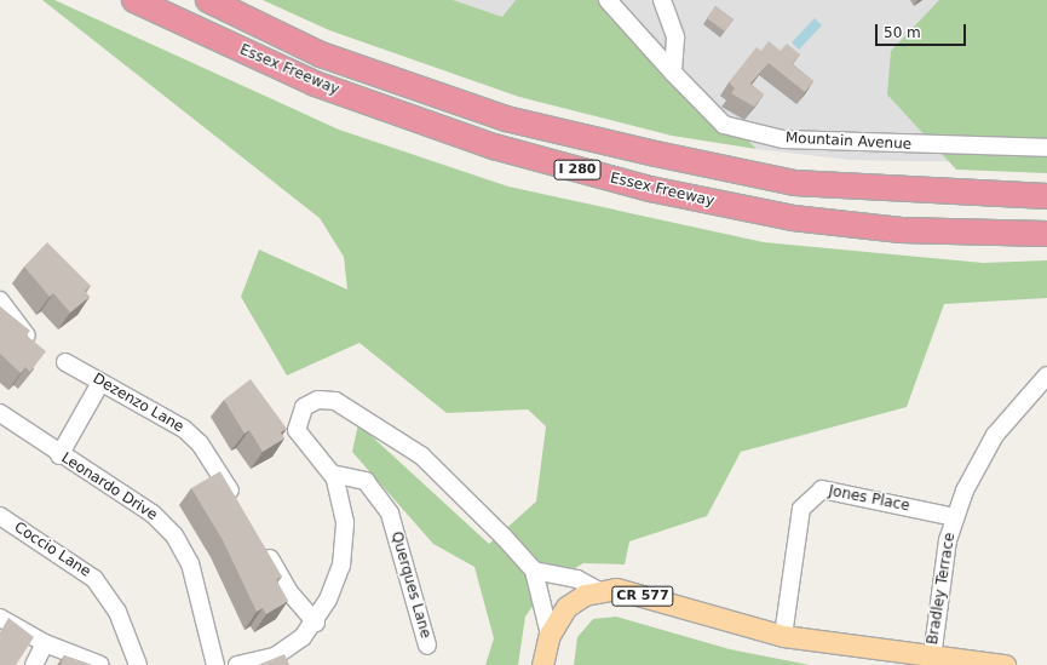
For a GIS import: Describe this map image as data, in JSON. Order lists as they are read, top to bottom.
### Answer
{
  "streets": {
    "highway": ["Essex Freeway", "I 280"],
    "main road": ["CR 577"],
    "street": [
      "Mountain Avenue",
      "Dezenzo Lane",
      "Leonardo Drive",
      "Jones Place",
      "Coccio Lane",
      "Querques Lane",
      "Bradley Terrace"
    ]
  },
  "crossings": [
    ["Jones Place", "Bradley Terrace"],
    ["Jones Place", "CR 577"],
    ["Bradley Terrace", "CR 577"]
  ],
  "scale_bar": "50 m"
}
